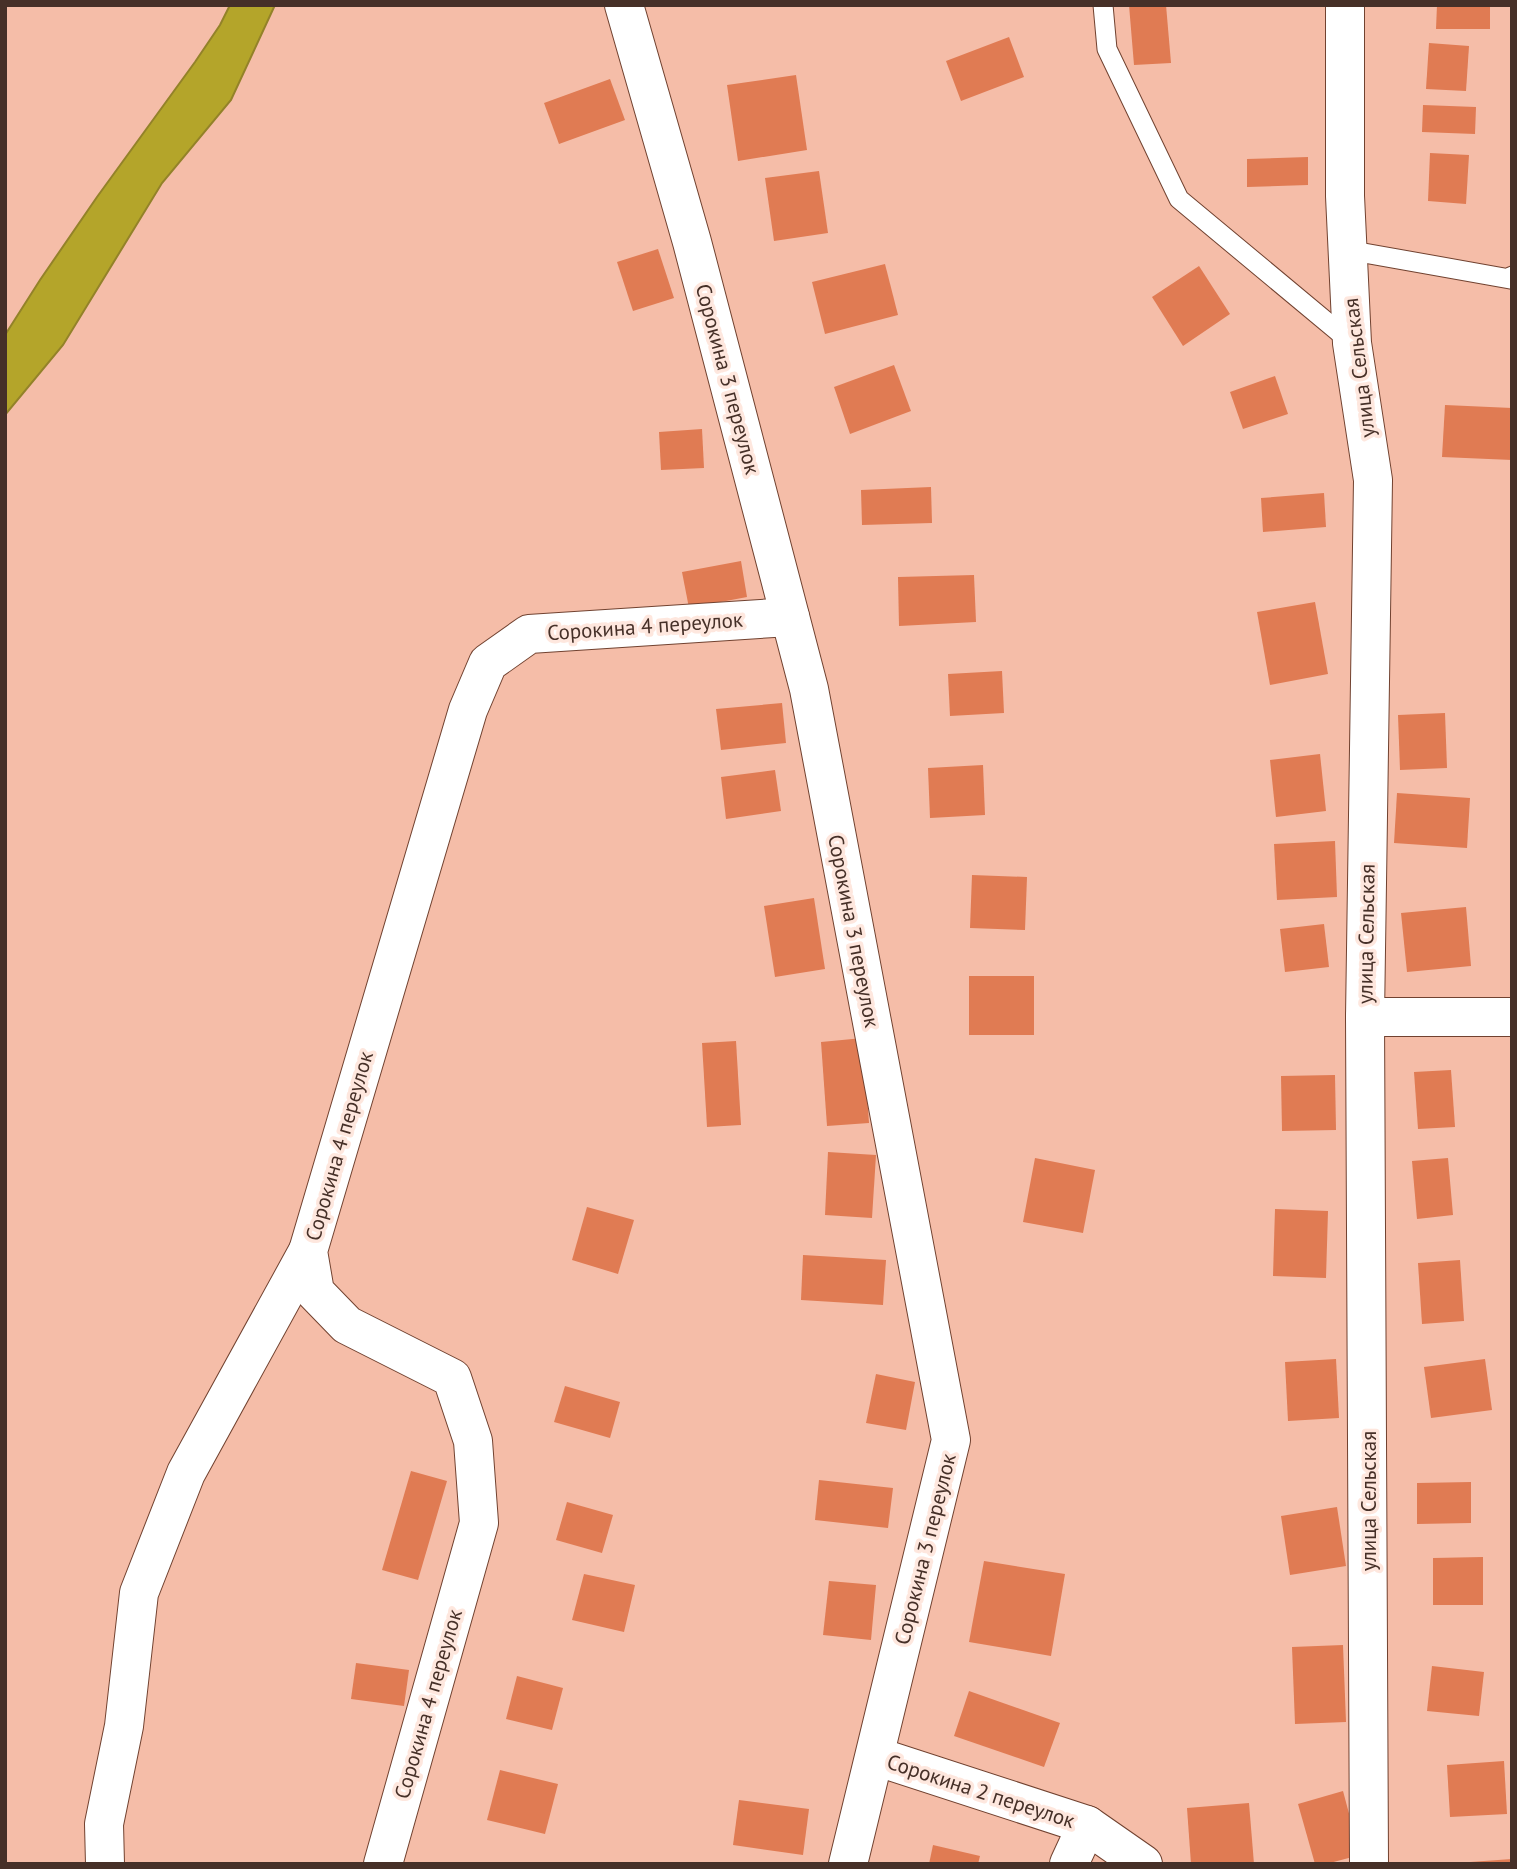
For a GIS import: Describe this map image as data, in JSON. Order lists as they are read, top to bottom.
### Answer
{
  "streets": {
    "street": [
      "улица Сельская",
      "Сорокина 3 переулок",
      "Сорокина 4 переулок",
      "Сорокина 2 переулок"
    ]
  },
  "crossings": [
    ["Сорокина 3 переулок", "Сорокина 4 переулок"],
    ["Сорокина 3 переулок", "Сорокина 2 переулок"]
  ]
}
